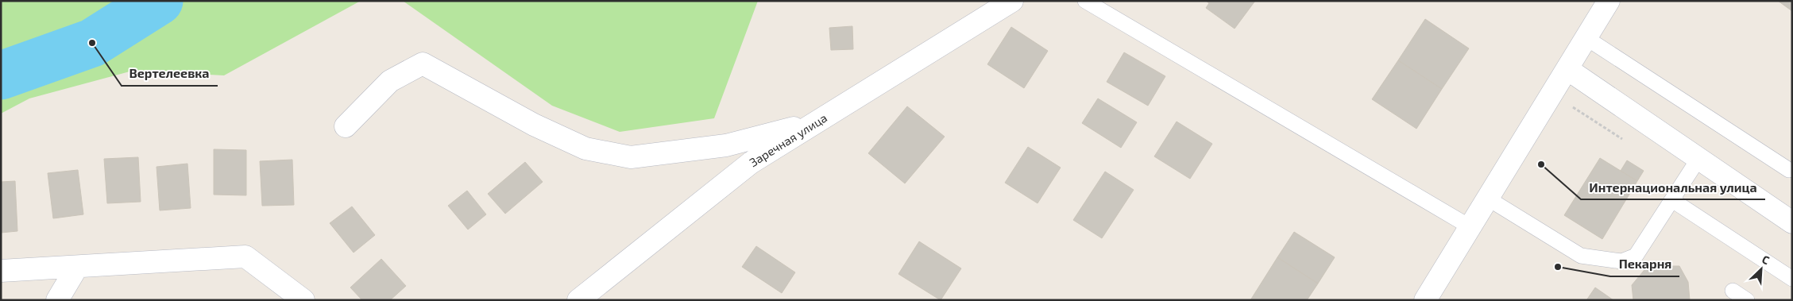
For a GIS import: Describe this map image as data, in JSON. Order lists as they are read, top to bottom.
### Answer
{
  "streets": {
    "street": ["Заречная улица"]
  },
  "places": ["Вертелеевка", "Интернациональная улица", "Пекарня"],
  "north": "top right"
}
